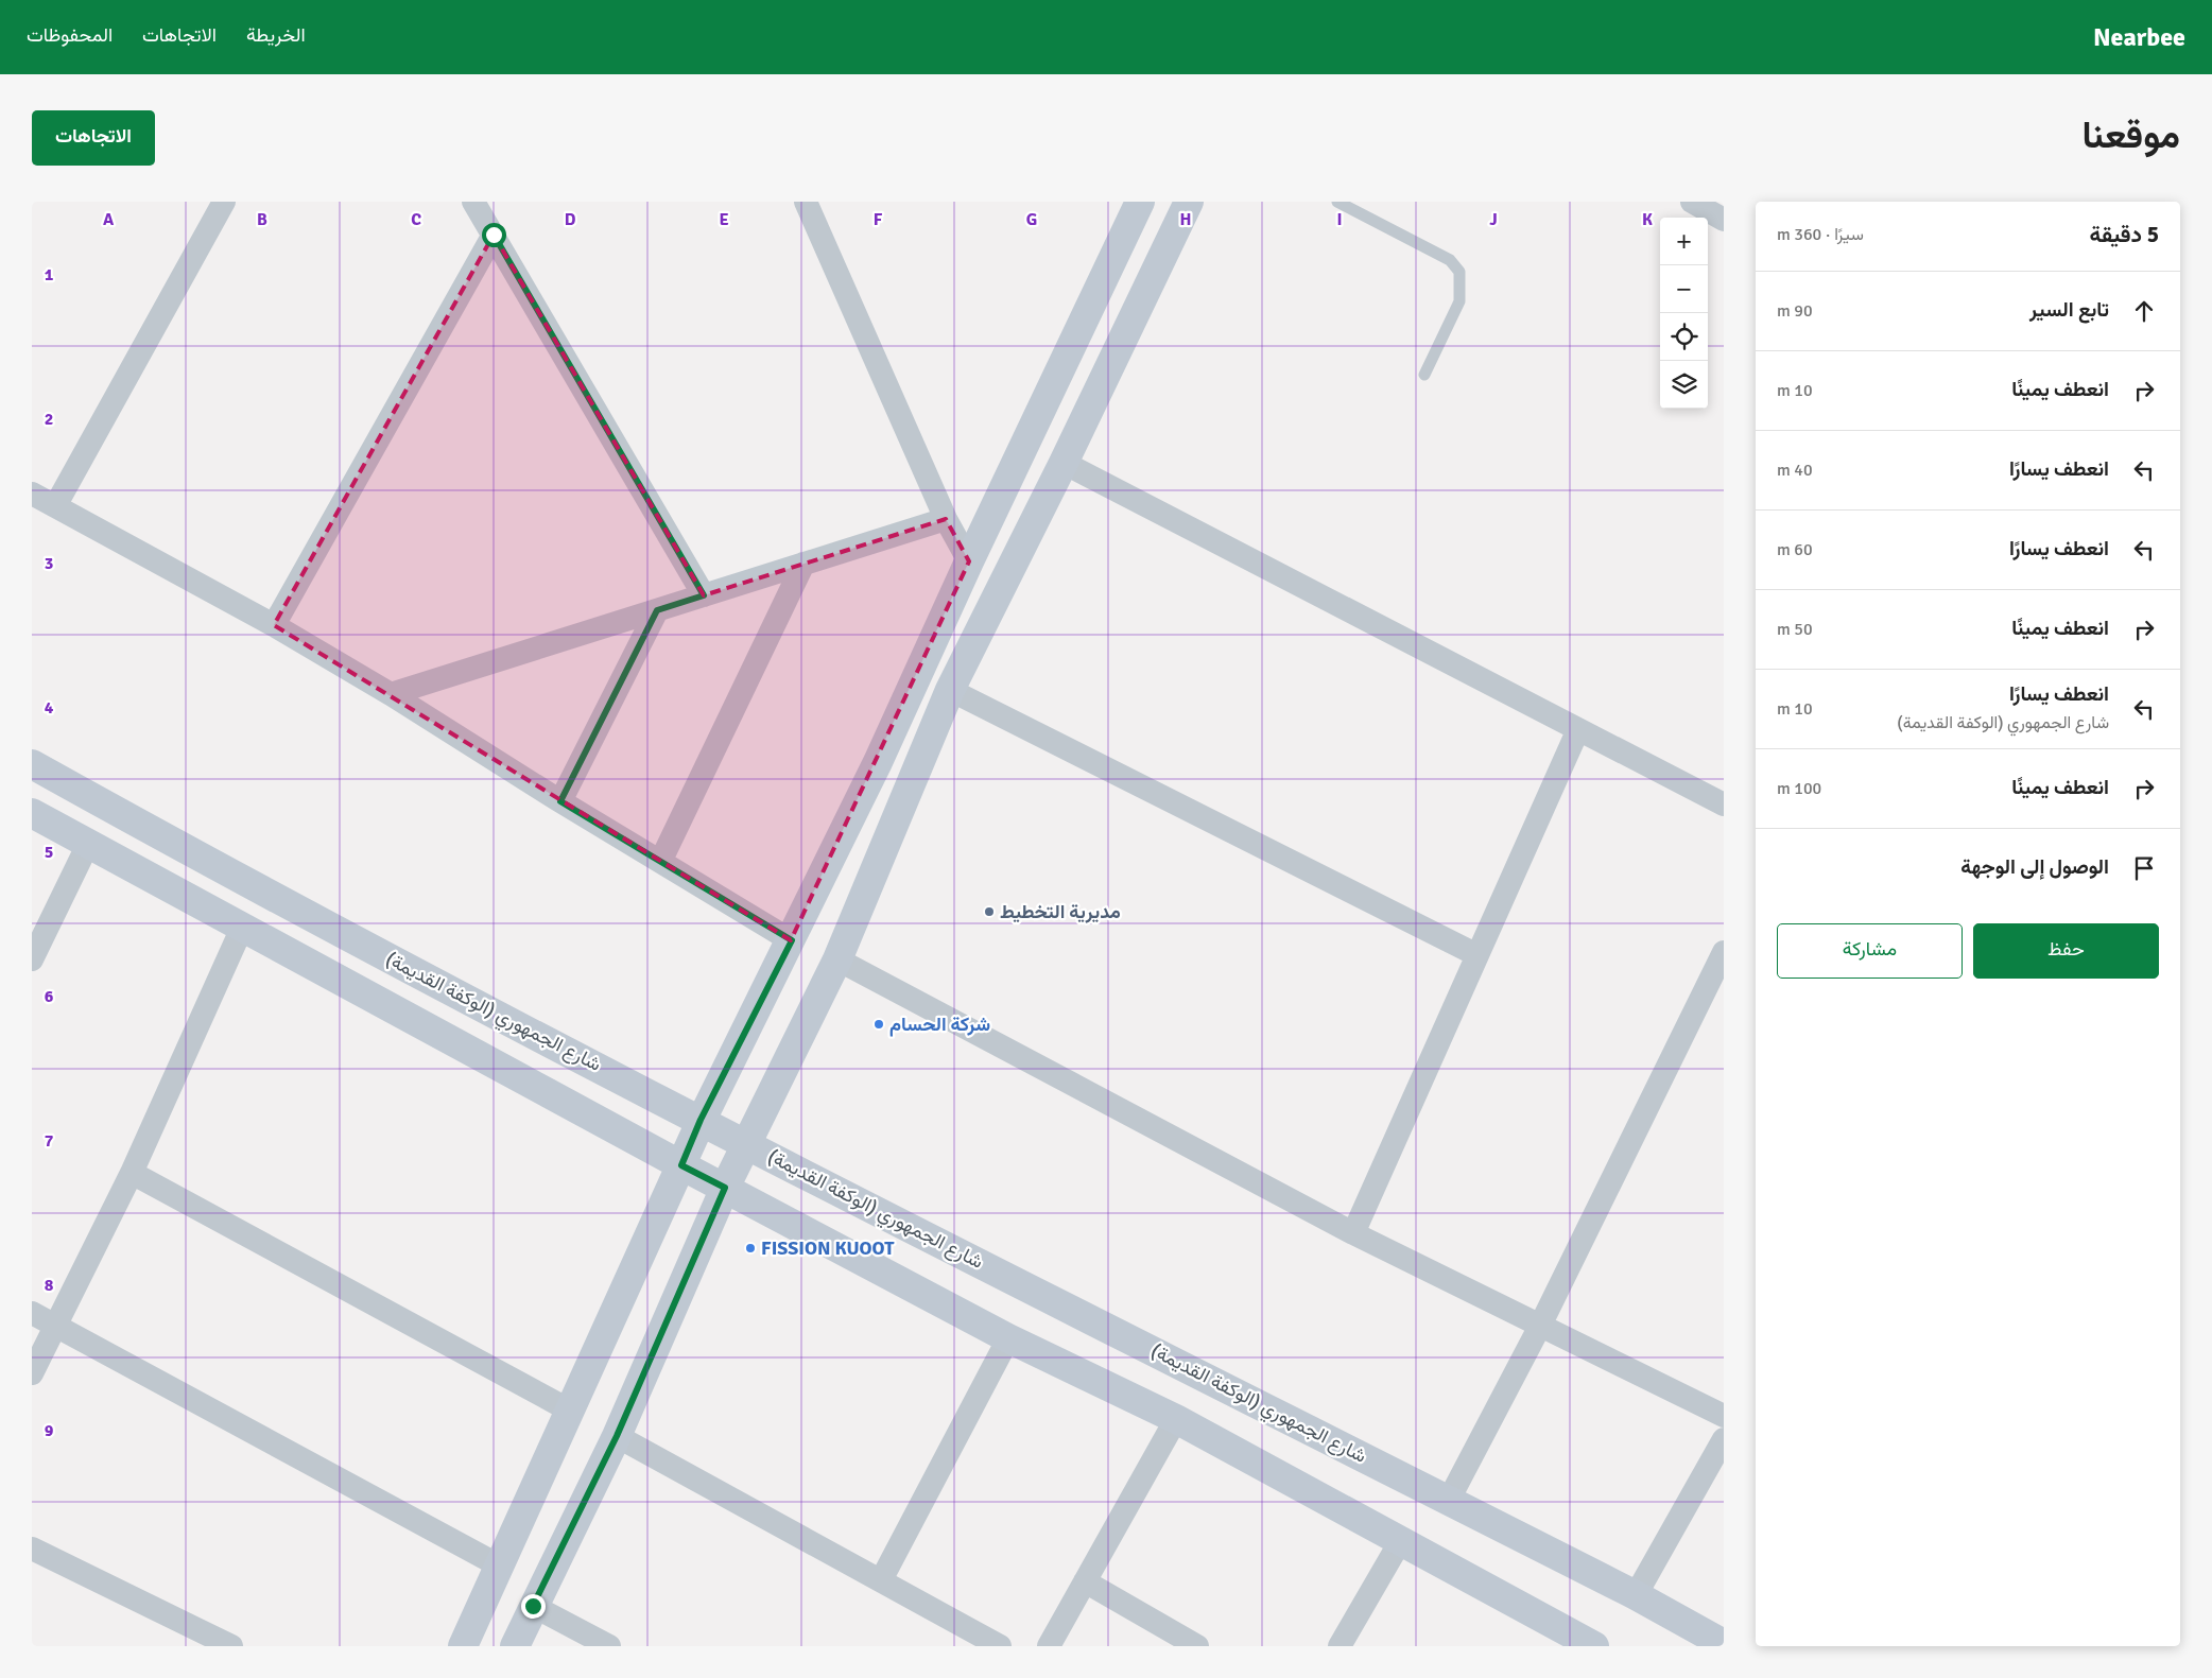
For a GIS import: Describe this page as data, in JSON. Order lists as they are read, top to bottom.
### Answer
{
  "streets": {
    "main road": ["شارع الجمهوري (الوكفة القديمة)"]
  },
  "places": ["مديرية التخطيط", "شركة الحسام", "FISSION KUOOT"],
  "page": {
    "header": "Nearbee",
    "nav": ["الخريطة", "الاتجاهات", "المحفوظات"],
    "title": "موقعنا",
    "buttons": [
      "الاتجاهات",
      ["حفظ", "مشاركة"]
    ],
    "heading": ["5 دقيقة", "سيرًا · 360 m"],
    "map_buttons": ["+", "−"],
    "list": [
      ["تابع السير", "90 m"],
      ["انعطف يمينًا", "10 m"],
      ["انعطف يسارًا", "40 m"],
      ["انعطف يسارًا", "60 m"],
      ["انعطف يمينًا", "50 m"],
      ["انعطف يسارًا", "شارع الجمهوري (الوكفة القديمة)", "10 m"],
      ["انعطف يمينًا", "100 m"],
      "الوصول إلى الوجهة"
    ]
  },
  "grid": {
    "columns": [
      "A",
      "B",
      "C",
      "D",
      "E",
      "F",
      "G",
      "H",
      "I",
      "J",
      "K"
    ],
    "rows": [
      "1",
      "2",
      "3",
      "4",
      "5",
      "6",
      "7",
      "8",
      "9"
    ]
  }
}
